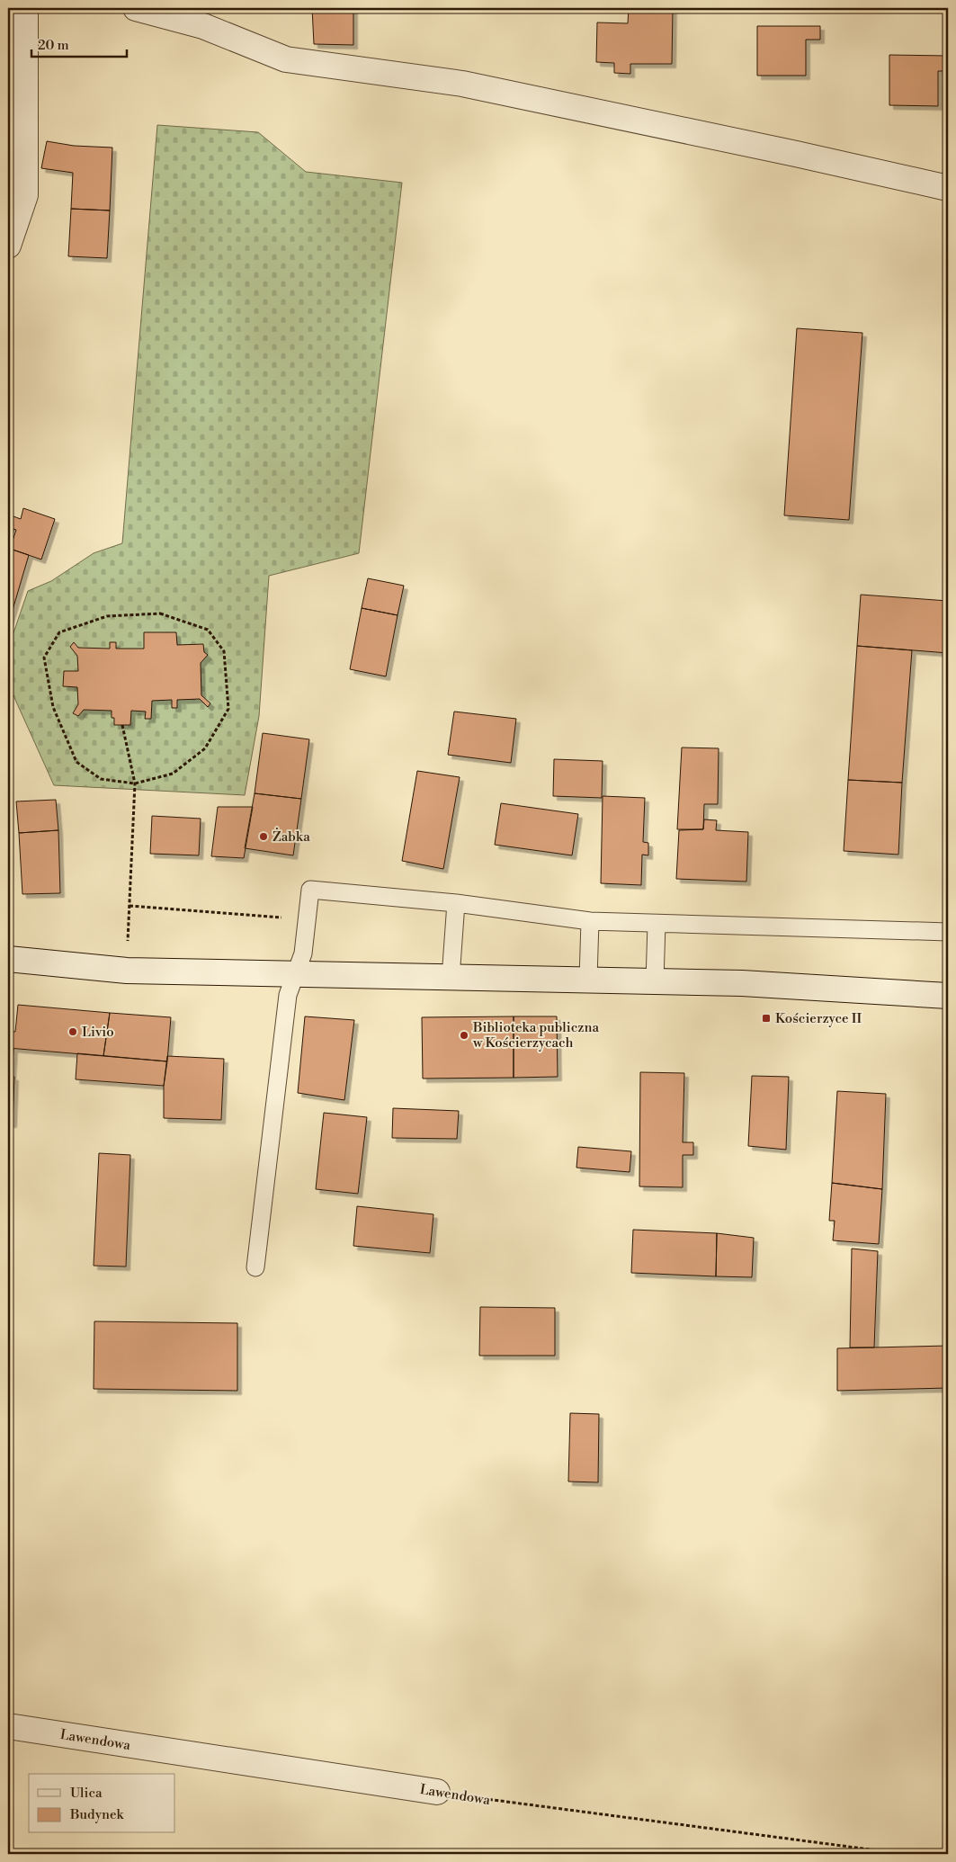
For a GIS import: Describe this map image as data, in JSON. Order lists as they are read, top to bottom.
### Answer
{
  "streets": {
    "street": ["Lawendowa"]
  },
  "places": {
    "other": ["Żabka", "Livio", "Biblioteka publiczna w Kościerzycach"],
    "transit": ["Kościerzyce II"]
  },
  "legend": ["Ulica", "Budynek"],
  "scale_bar": "20 m"
}
